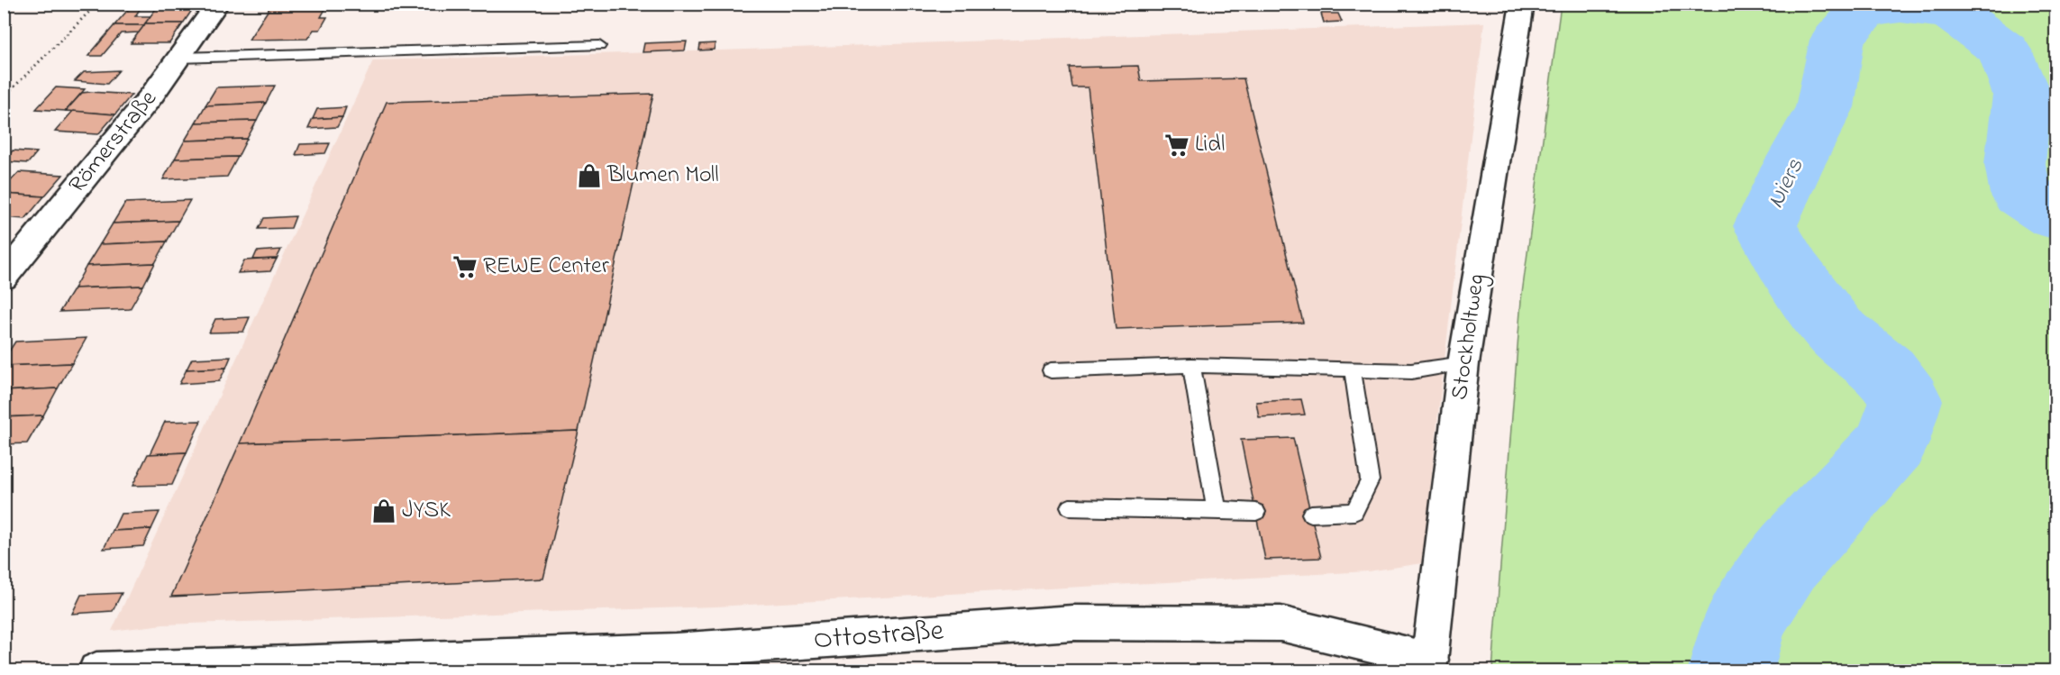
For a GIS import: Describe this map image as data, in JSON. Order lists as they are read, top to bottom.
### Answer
{
  "streets": {
    "street": ["Römerstraße", "Stockholtweg", "Ottostraße"]
  },
  "crossings": [
    ["Stockholtweg", "Ottostraße"]
  ],
  "water": ["Niers"],
  "places": {
    "supermarket": ["Lidl", "REWE Center"],
    "shop": ["Blumen Moll", "JYSK"]
  }
}
